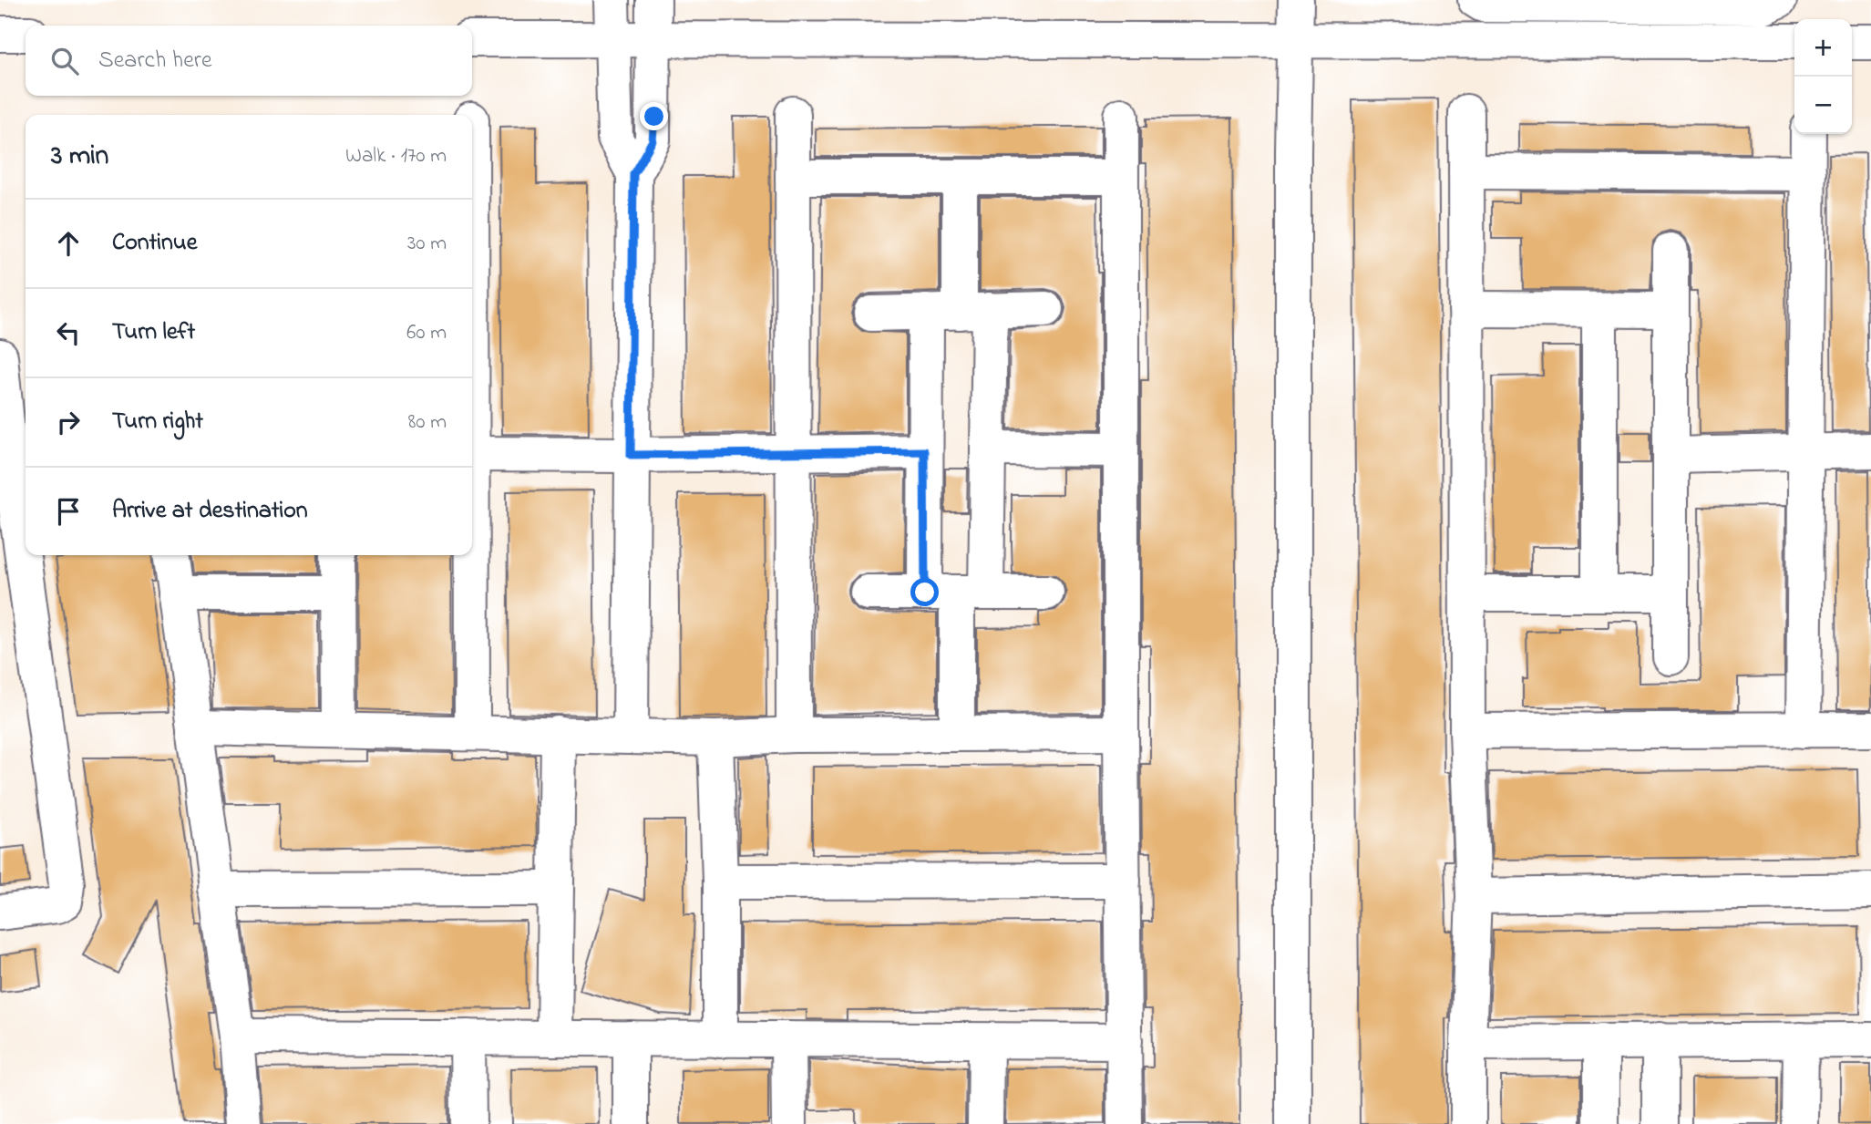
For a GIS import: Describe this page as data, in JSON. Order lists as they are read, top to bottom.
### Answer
{
  "page": {
    "map_buttons": ["+", "−"],
    "search": "Search here",
    "heading": ["3 min", "Walk · 170 m"],
    "list": [
      ["Continue", "30 m"],
      ["Turn left", "60 m"],
      ["Turn right", "80 m"],
      "Arrive at destination"
    ]
  }
}
